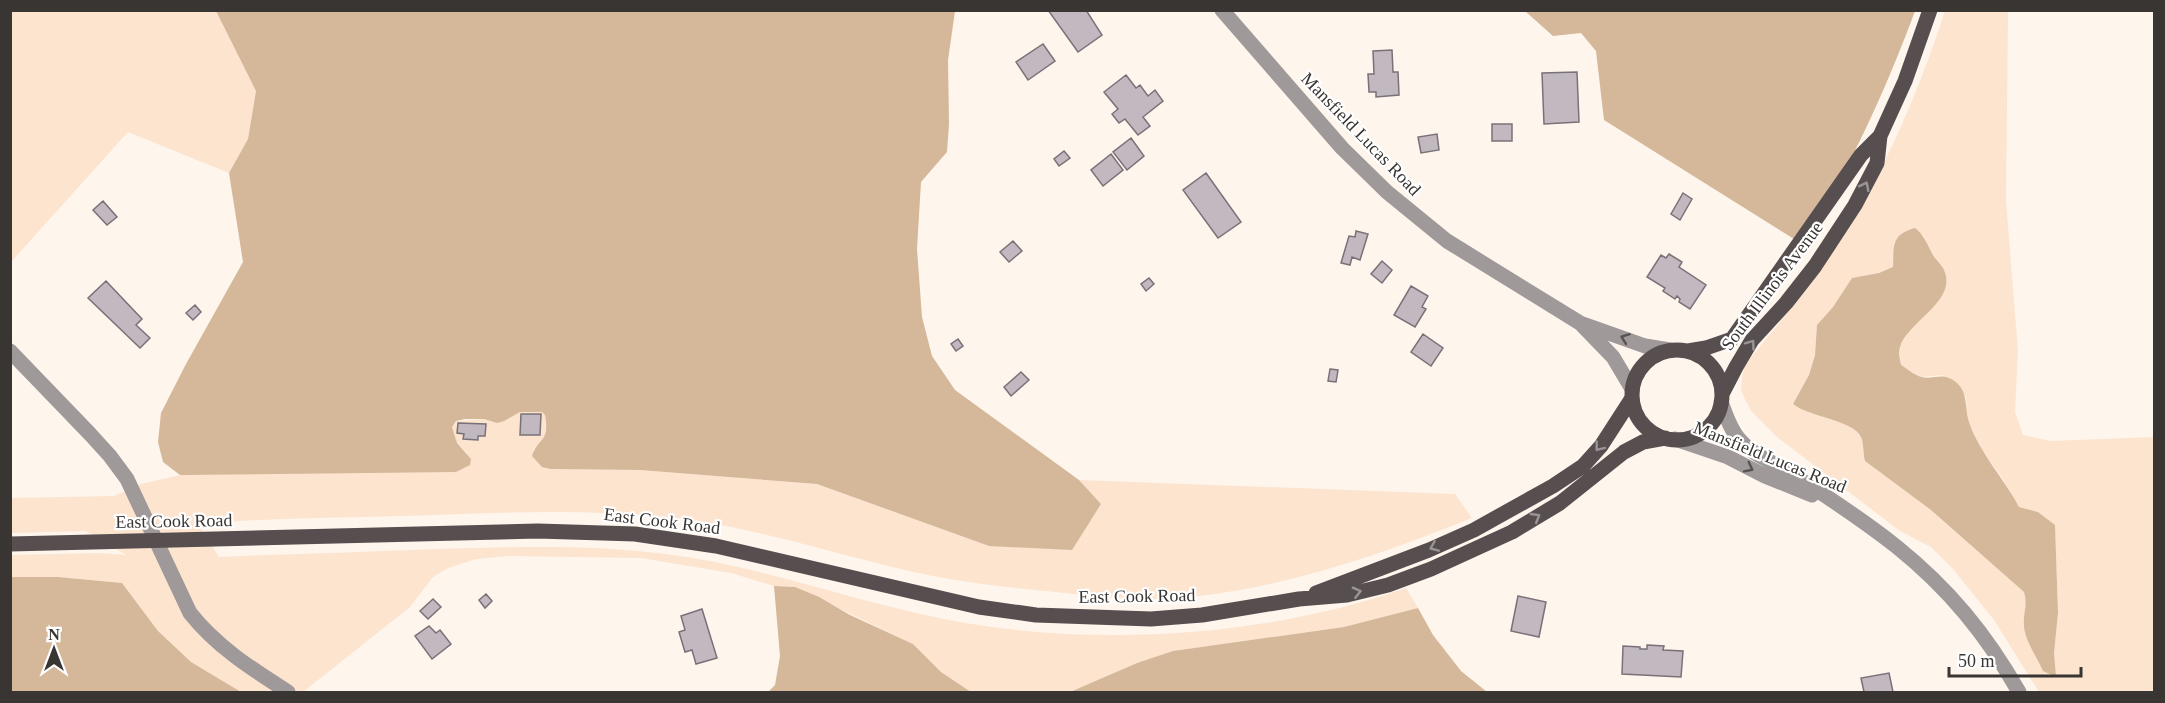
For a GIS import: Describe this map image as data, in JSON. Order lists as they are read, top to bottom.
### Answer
{
  "streets": {
    "main road": ["South Illinois Avenue", "East Cook Road"],
    "street": ["Mansfield Lucas Road"]
  },
  "crossings": [
    ["Mansfield Lucas Road", "South Illinois Avenue"],
    ["Mansfield Lucas Road", "East Cook Road"],
    ["South Illinois Avenue", "East Cook Road"]
  ],
  "scale_bar": "50 m",
  "north": "top"
}
